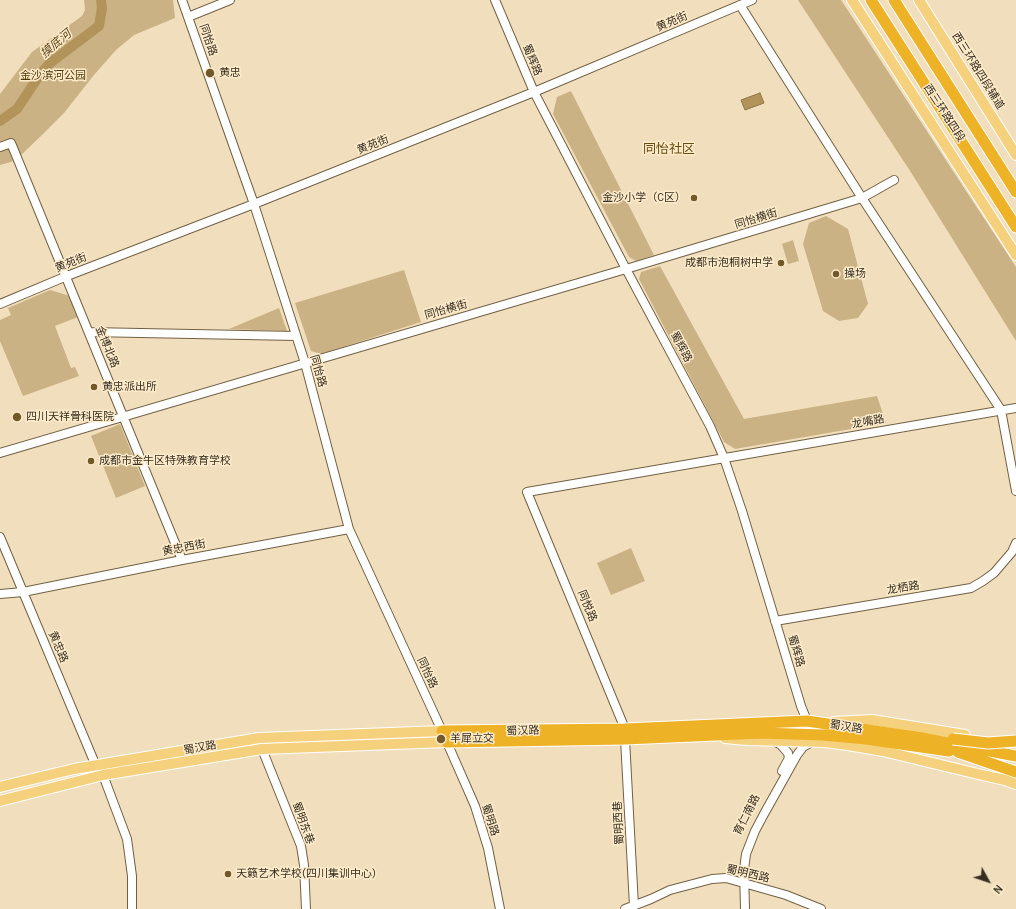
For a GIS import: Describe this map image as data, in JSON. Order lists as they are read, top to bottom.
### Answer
{
  "streets": {
    "highway": ["西三环路四段", "蜀汉路"],
    "main road": ["西三环路四段辅道"],
    "street": [
      "黄苑街",
      "同怡路",
      "蜀辉路",
      "同怡横街",
      "金博北路",
      "龙嘴路",
      "黄忠西街",
      "龙栖路",
      "同悦路",
      "黄忠路",
      "育仁南路",
      "蜀明路",
      "蜀明东巷",
      "蜀明西巷",
      "蜀明西路"
    ]
  },
  "crossings": [
    ["黄苑街", "同怡路"],
    ["黄苑街", "蜀辉路"],
    ["黄苑街", "金博北路"],
    ["同怡路", "同怡横街"],
    ["同怡路", "黄忠西街"],
    ["同怡路", "蜀汉路"],
    ["同怡路", "蜀明路"],
    ["蜀辉路", "同怡横街"],
    ["蜀辉路", "龙嘴路"],
    ["蜀辉路", "龙栖路"],
    ["蜀辉路", "蜀汉路"],
    ["同怡横街", "金博北路"],
    ["金博北路", "黄忠西街"],
    ["龙嘴路", "同悦路"],
    ["黄忠西街", "黄忠路"],
    ["同悦路", "蜀汉路"],
    ["同悦路", "蜀明西巷"],
    ["黄忠路", "蜀汉路"],
    ["蜀汉路", "蜀明路"],
    ["蜀汉路", "蜀明东巷"],
    ["蜀汉路", "蜀明西巷"],
    ["育仁南路", "蜀明西路"],
    ["蜀明西巷", "蜀明西路"]
  ],
  "districts": ["同怡社区"],
  "water": ["摸底河"],
  "parks": ["金沙滨河公园"],
  "places": [
    "黄忠",
    "金沙小学（C区）",
    "成都市泡桐树中学",
    "操场",
    "黄忠派出所",
    "四川天祥骨科医院",
    "成都市金牛区特殊教育学校",
    "羊犀立交",
    "天籁艺术学校(四川集训中心)"
  ],
  "north": "bottom right"
}
